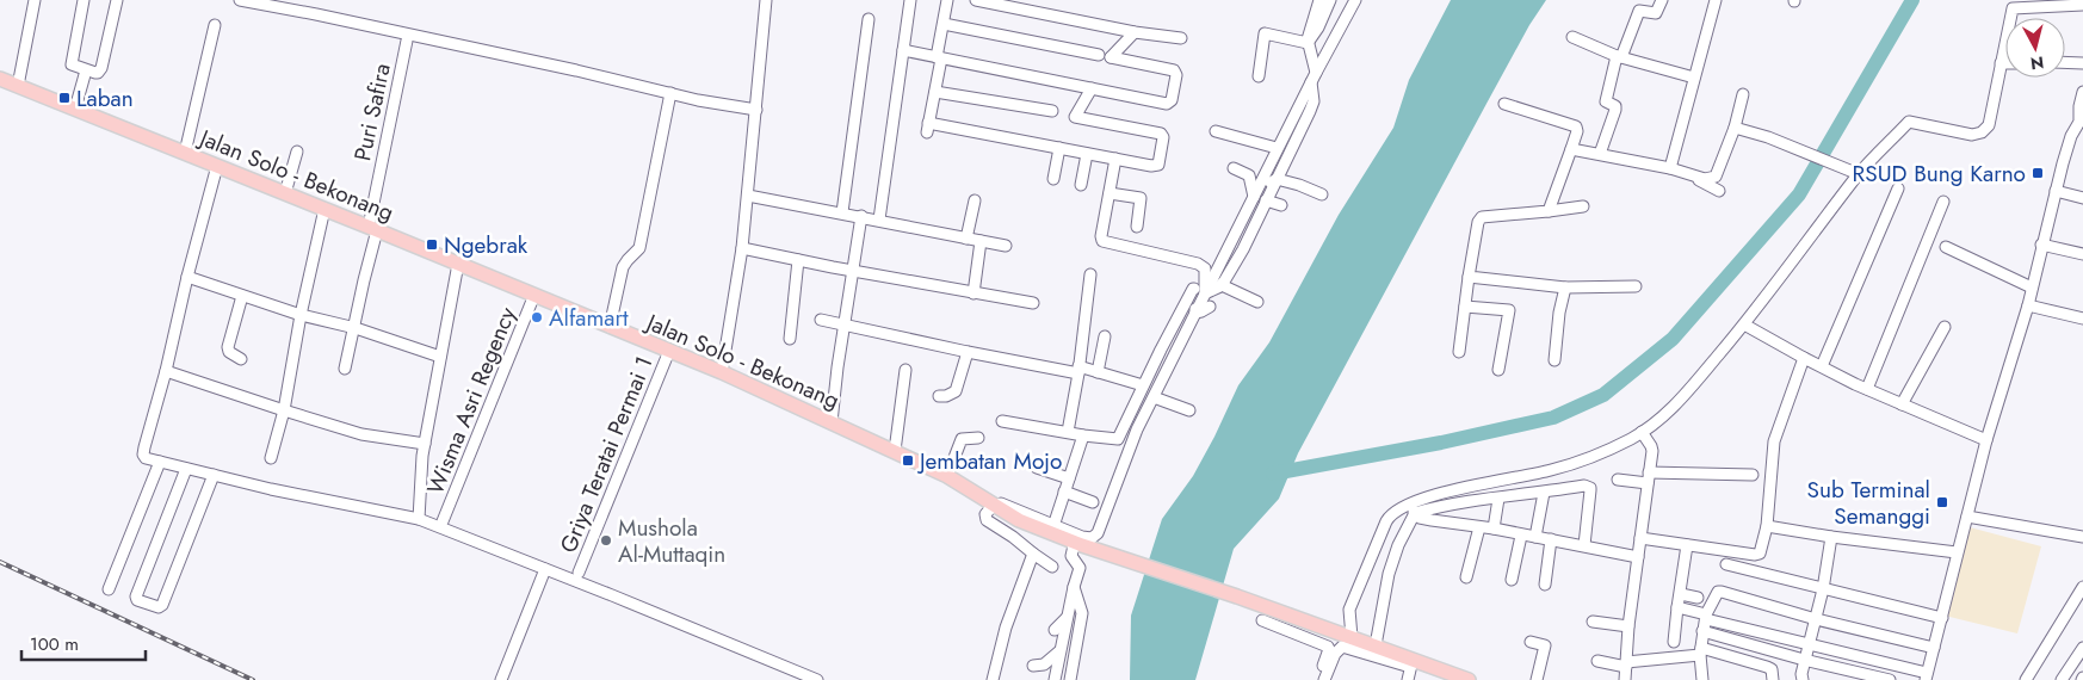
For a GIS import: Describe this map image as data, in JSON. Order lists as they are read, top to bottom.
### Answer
{
  "streets": {
    "main road": ["Jalan Solo - Bekonang"],
    "street": ["Puri Safira", "Wisma Asri Regency", "Griya Teratai Permai 1"]
  },
  "crossings": [
    ["Puri Safira", "Jalan Solo - Bekonang"],
    ["Jalan Solo - Bekonang", "Wisma Asri Regency"],
    ["Jalan Solo - Bekonang", "Griya Teratai Permai 1"]
  ],
  "places": {
    "transit": [
      "Laban",
      "RSUD Bung Karno",
      "Ngebrak",
      "Jembatan Mojo",
      "Sub Terminal Semanggi"
    ],
    "other": ["Alfamart", "Mushola Al-Muttaqin"]
  },
  "scale_bar": "100 m",
  "north": "bottom"
}
